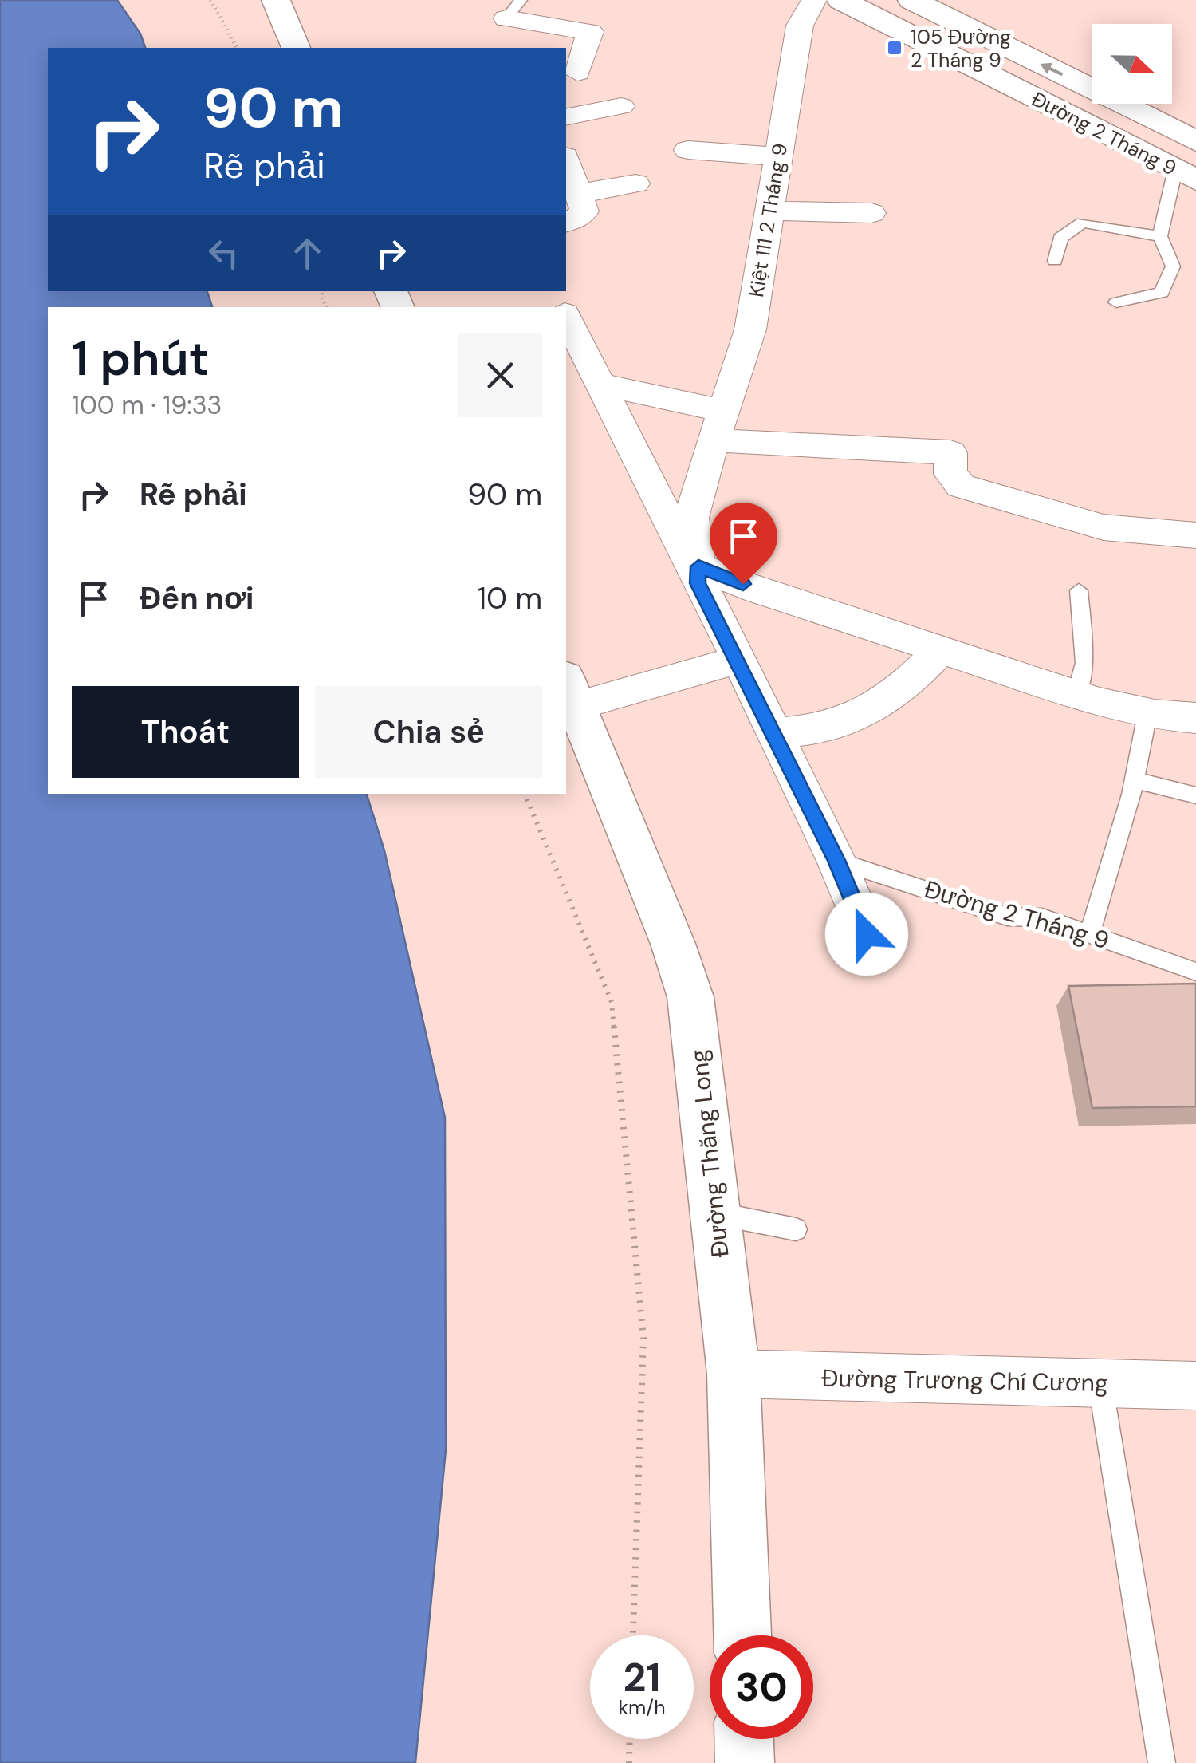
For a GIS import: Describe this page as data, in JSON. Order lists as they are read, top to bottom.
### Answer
{
  "streets": {
    "main road": ["Đường 2 Tháng 9", "Đường Thăng Long"],
    "street": ["Kiệt 111 2 Tháng 9", "Đường Trương Chí Cương"]
  },
  "crossings": [
    ["Đường Thăng Long", "Đường Trương Chí Cương"]
  ],
  "places": {
    "transit": ["105 Đường 2 Tháng 9"]
  },
  "north": "right",
  "page": {
    "turn": ["90 m", "Rẽ phải"],
    "heading": ["1 phút", "100 m · 19:33"],
    "list": [
      {
        "name": "Rẽ phải",
        "value": "90 m"
      },
      {
        "name": "Đến nơi",
        "value": "10 m"
      }
    ],
    "buttons": ["Thoát", "Chia sẻ"],
    "speed": "21 km/h",
    "limit": "30"
  }
}
